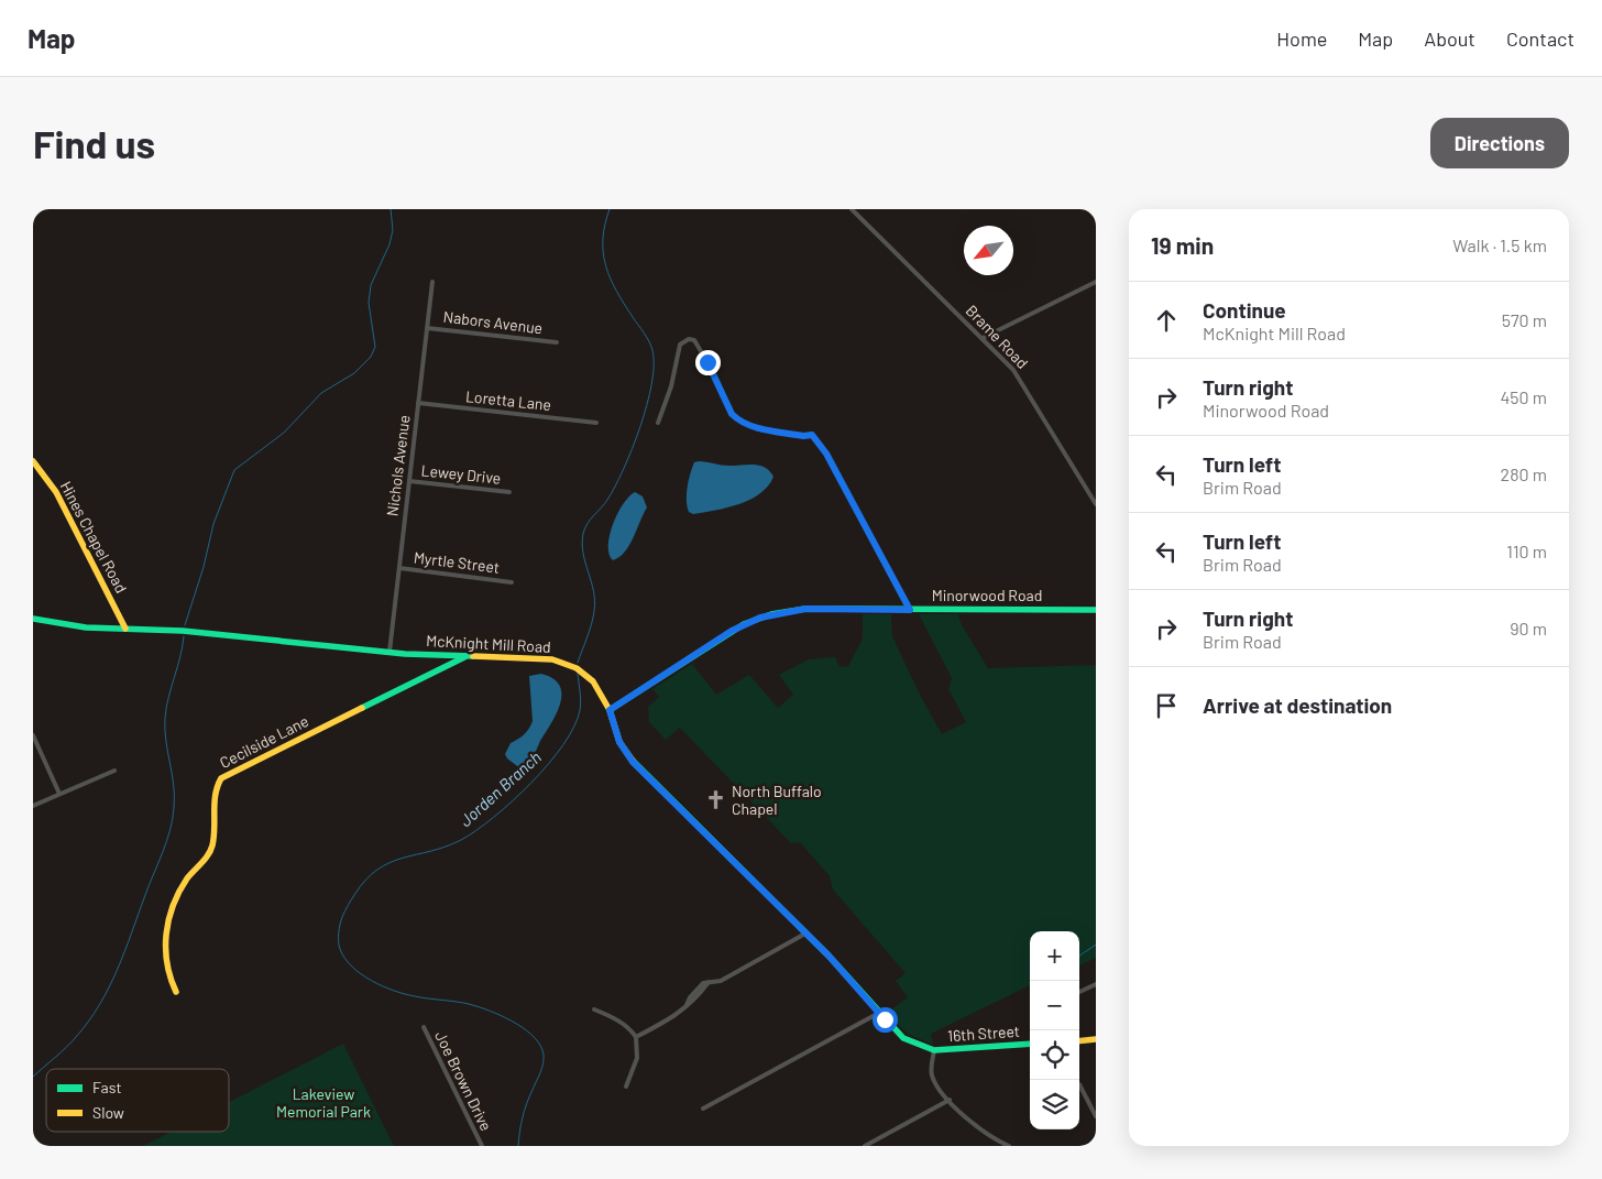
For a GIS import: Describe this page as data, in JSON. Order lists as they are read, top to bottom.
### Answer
{
  "streets": {
    "street": [
      "Nabors Avenue",
      "Brame Road",
      "Loretta Lane",
      "Nichols Avenue",
      "Lewey Drive",
      "Hines Chapel Road",
      "Myrtle Street",
      "Minorwood Road",
      "McKnight Mill Road",
      "Cecilside Lane",
      "16th Street",
      "Joe Brown Drive"
    ]
  },
  "crossings": [
    ["Nabors Avenue", "Nichols Avenue"],
    ["Loretta Lane", "Nichols Avenue"],
    ["Nichols Avenue", "Lewey Drive"],
    ["Nichols Avenue", "Myrtle Street"],
    ["Nichols Avenue", "McKnight Mill Road"],
    ["Hines Chapel Road", "McKnight Mill Road"],
    ["Minorwood Road", "McKnight Mill Road"],
    ["McKnight Mill Road", "Cecilside Lane"],
    ["McKnight Mill Road", "16th Street"]
  ],
  "water": ["Jorden Branch"],
  "parks": ["Lakeview Memorial Park"],
  "places": {
    "church": ["North Buffalo Chapel"]
  },
  "legend": ["Fast", "Slow"],
  "north": "bottom left",
  "page": {
    "header": "Map",
    "nav": [
      "Home",
      "Map",
      "About",
      "Contact"
    ],
    "buttons": "Directions",
    "title": "Find us",
    "heading": ["19 min", "Walk · 1.5 km"],
    "list": [
      ["Continue", "McKnight Mill Road", "570 m"],
      ["Turn right", "Minorwood Road", "450 m"],
      ["Turn left", "Brim Road", "280 m"],
      ["Turn left", "Brim Road", "110 m"],
      ["Turn right", "Brim Road", "90 m"],
      "Arrive at destination"
    ],
    "map_buttons": ["+", "−"]
  }
}
